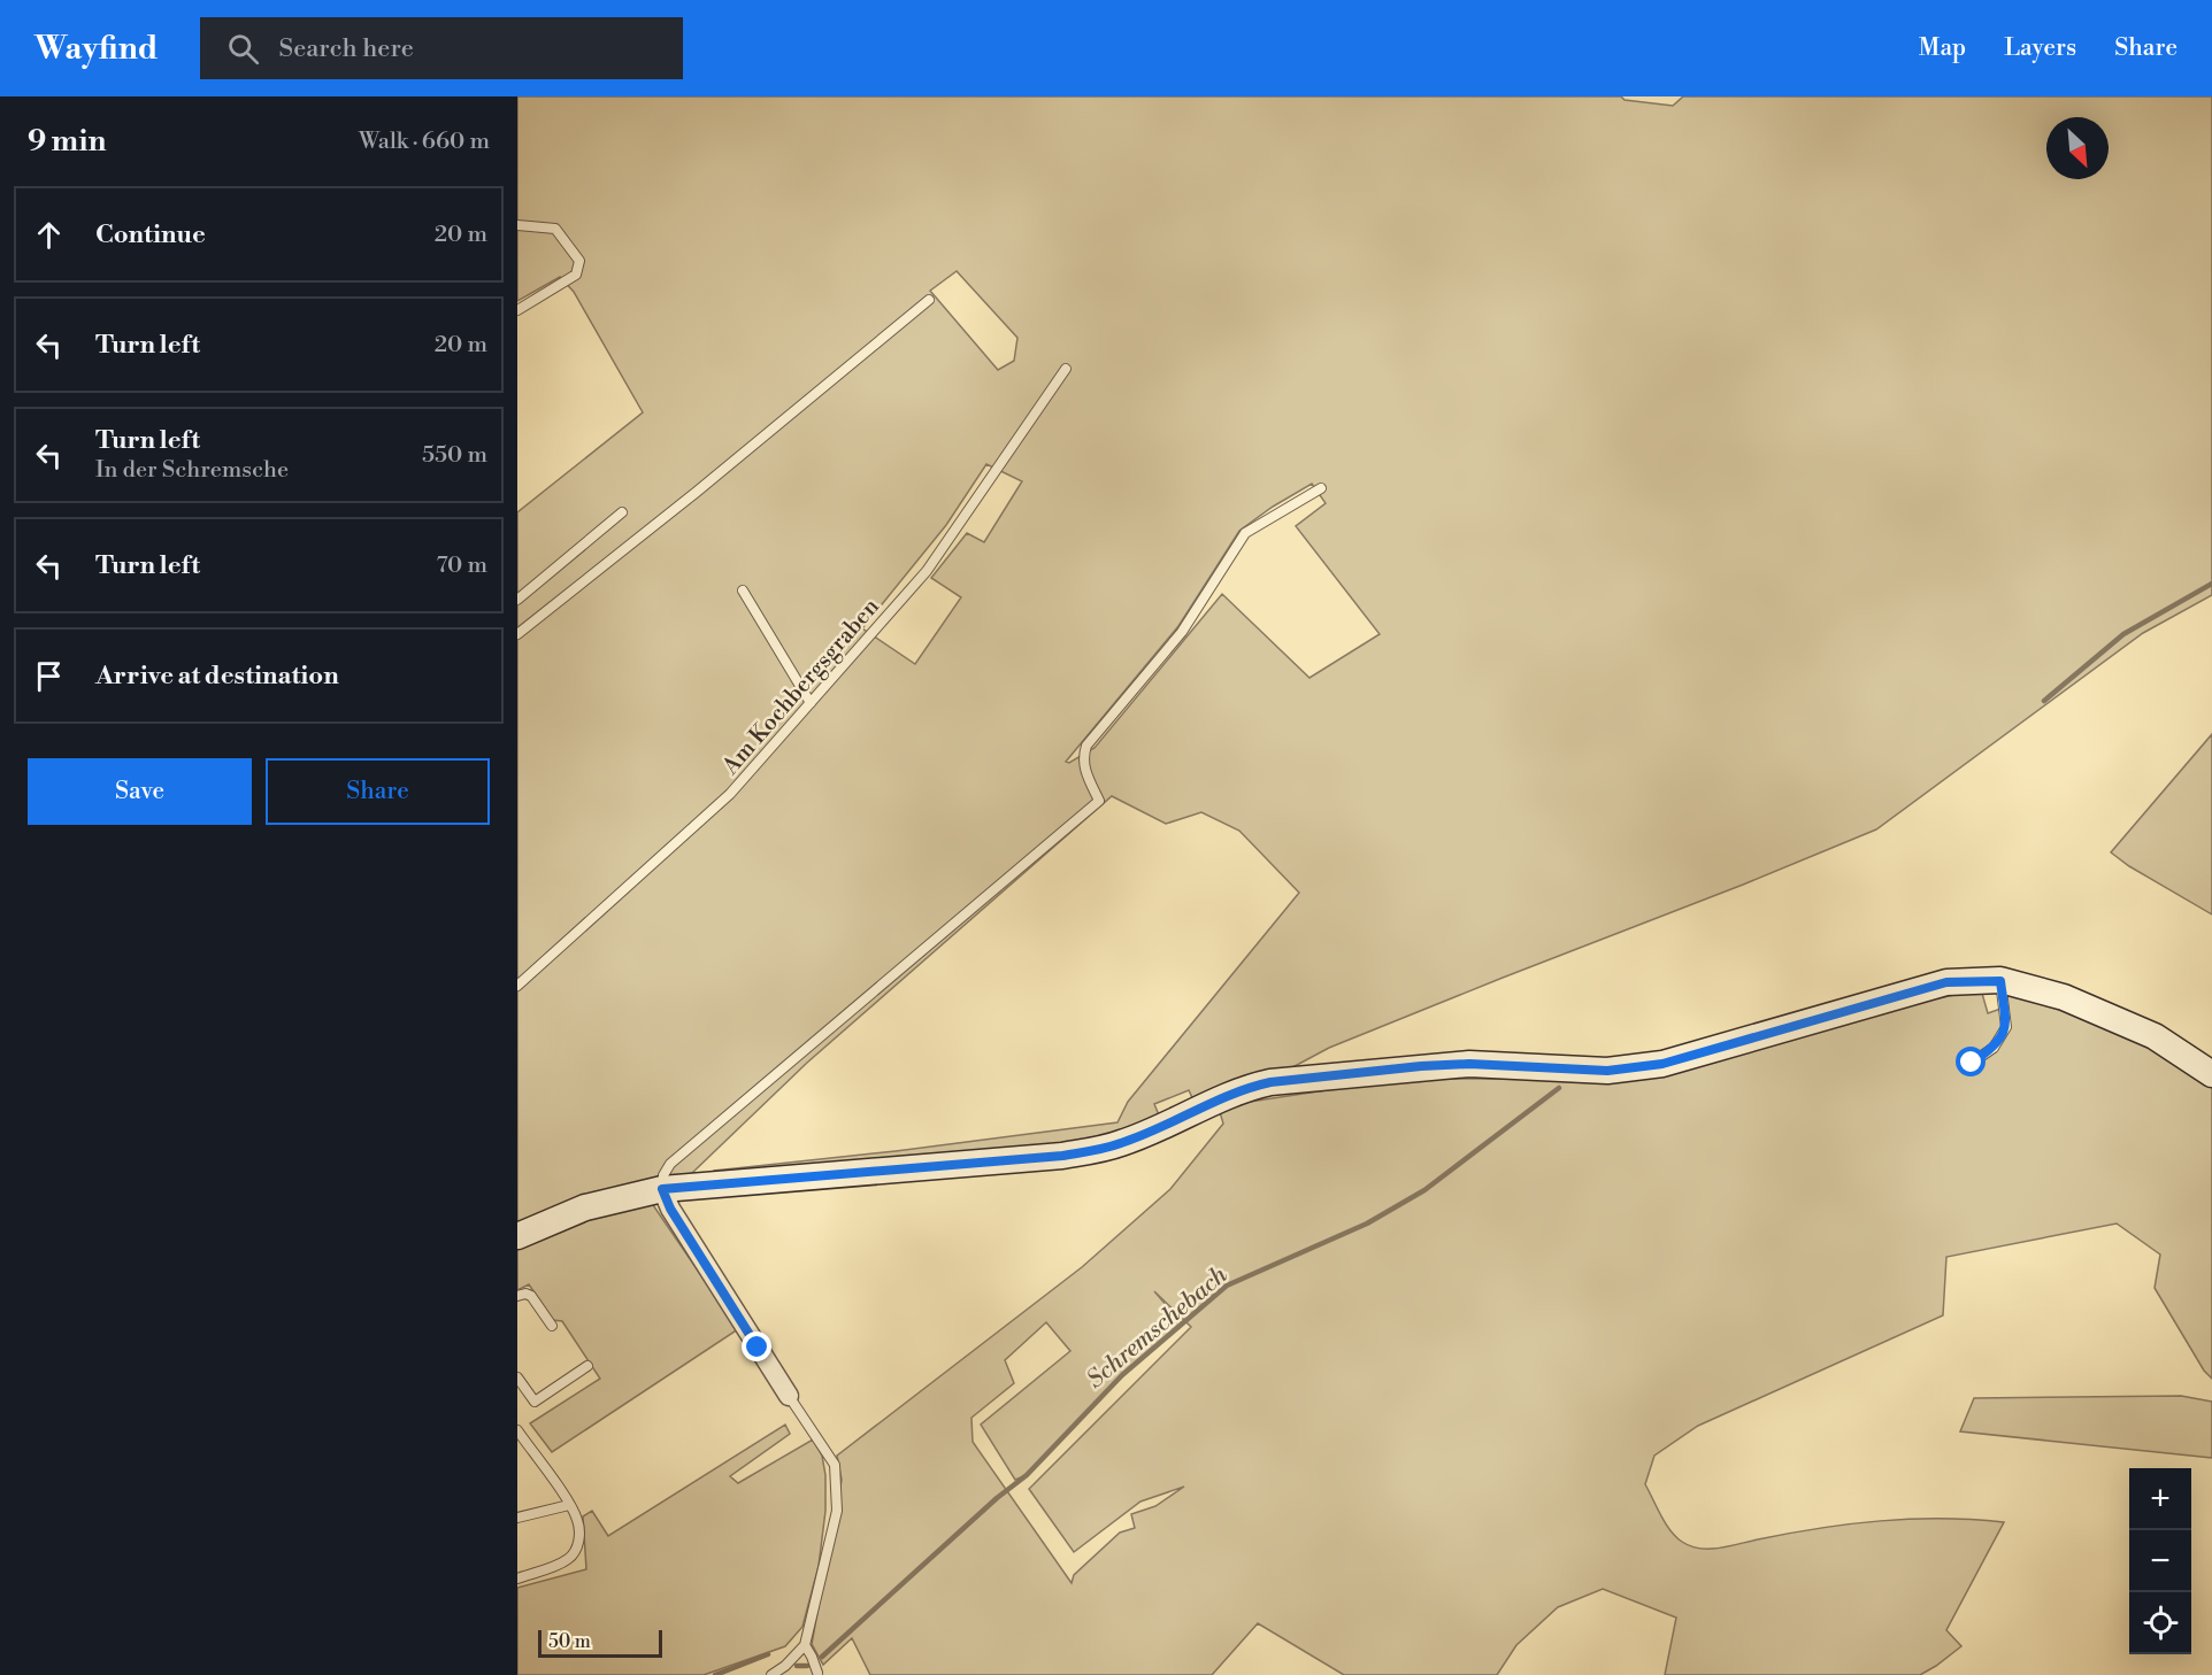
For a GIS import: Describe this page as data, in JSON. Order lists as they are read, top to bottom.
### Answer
{
  "streets": {
    "lane": ["Am Kochbergsgraben"]
  },
  "water": ["Schremschebach"],
  "scale_bar": "50 m",
  "north": "bottom right",
  "page": {
    "header": "Wayfind",
    "search": "Search here",
    "nav": ["Map", "Layers", "Share"],
    "heading": ["9 min", "Walk · 660 m"],
    "list": [
      ["Continue", "20 m"],
      ["Turn left", "20 m"],
      ["Turn left", "In der Schremsche", "550 m"],
      ["Turn left", "70 m"],
      "Arrive at destination"
    ],
    "buttons": ["Save", "Share"],
    "map_buttons": ["+", "−"],
    "scale": "50 m"
  }
}
